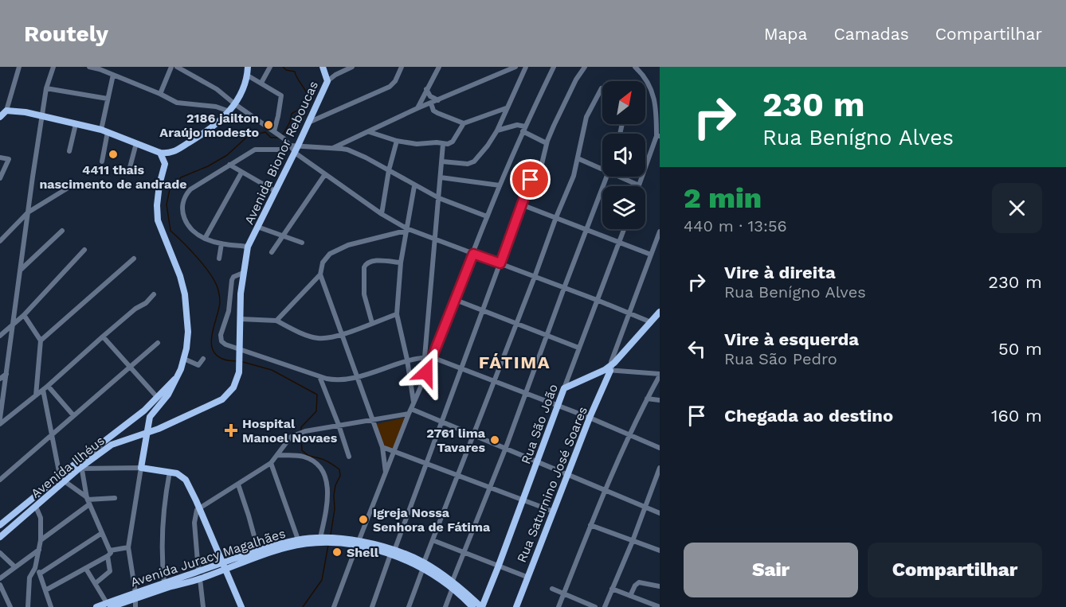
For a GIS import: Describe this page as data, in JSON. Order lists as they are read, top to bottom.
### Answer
{
  "streets": {
    "main road": [
      "Avenida Bionor Reboucas",
      "Rua São João",
      "Avenida Ilhéus",
      "Rua Saturnino José Soares",
      "Avenida Juracy Magalhães"
    ]
  },
  "crossings": [
    ["Rua São João", "Avenida Juracy Magalhães"]
  ],
  "districts": ["FÁTIMA"],
  "places": {
    "other": [
      "2186 jailton Araújo modesto",
      "4411 thais nascimento de andrade",
      "2761 lima Tavares",
      "Igreja Nossa Senhora de Fátima",
      "Shell"
    ],
    "health": ["Hospital Manoel Novaes"]
  },
  "north": "top right",
  "page": {
    "header": "Routely",
    "nav": ["Mapa", "Camadas", "Compartilhar"],
    "turn": ["230 m", "Rua Benígno Alves"],
    "heading": ["2 min", "440 m · 13:56"],
    "list": [
      {
        "name": "Vire à direita",
        "note": "Rua Benígno Alves",
        "value": "230 m"
      },
      {
        "name": "Vire à esquerda",
        "note": "Rua São Pedro",
        "value": "50 m"
      },
      {
        "name": "Chegada ao destino",
        "value": "160 m"
      }
    ],
    "buttons": ["Sair", "Compartilhar"]
  }
}
